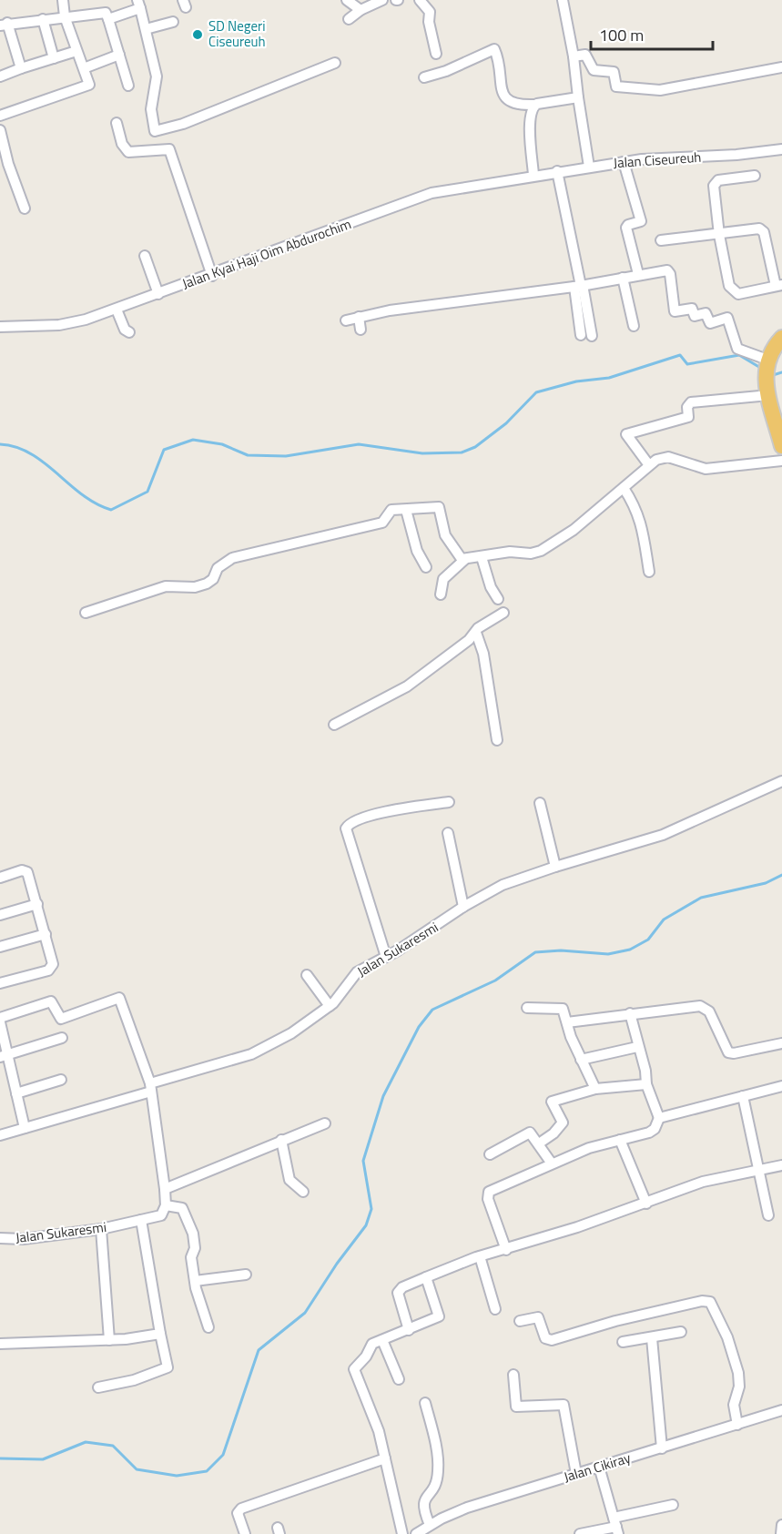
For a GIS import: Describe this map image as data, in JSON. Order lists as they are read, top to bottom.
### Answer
{
  "streets": {
    "street": [
      "Jalan Ciseureuh",
      "Jalan Kyai Haji Oim Abdurochim",
      "Jalan Sukaresmi",
      "Jalan Cikiray"
    ]
  },
  "crossings": [
    ["Jalan Ciseureuh", "Jalan Kyai Haji Oim Abdurochim"]
  ],
  "places": ["SD Negeri Ciseureuh"],
  "scale_bar": "100 m"
}
